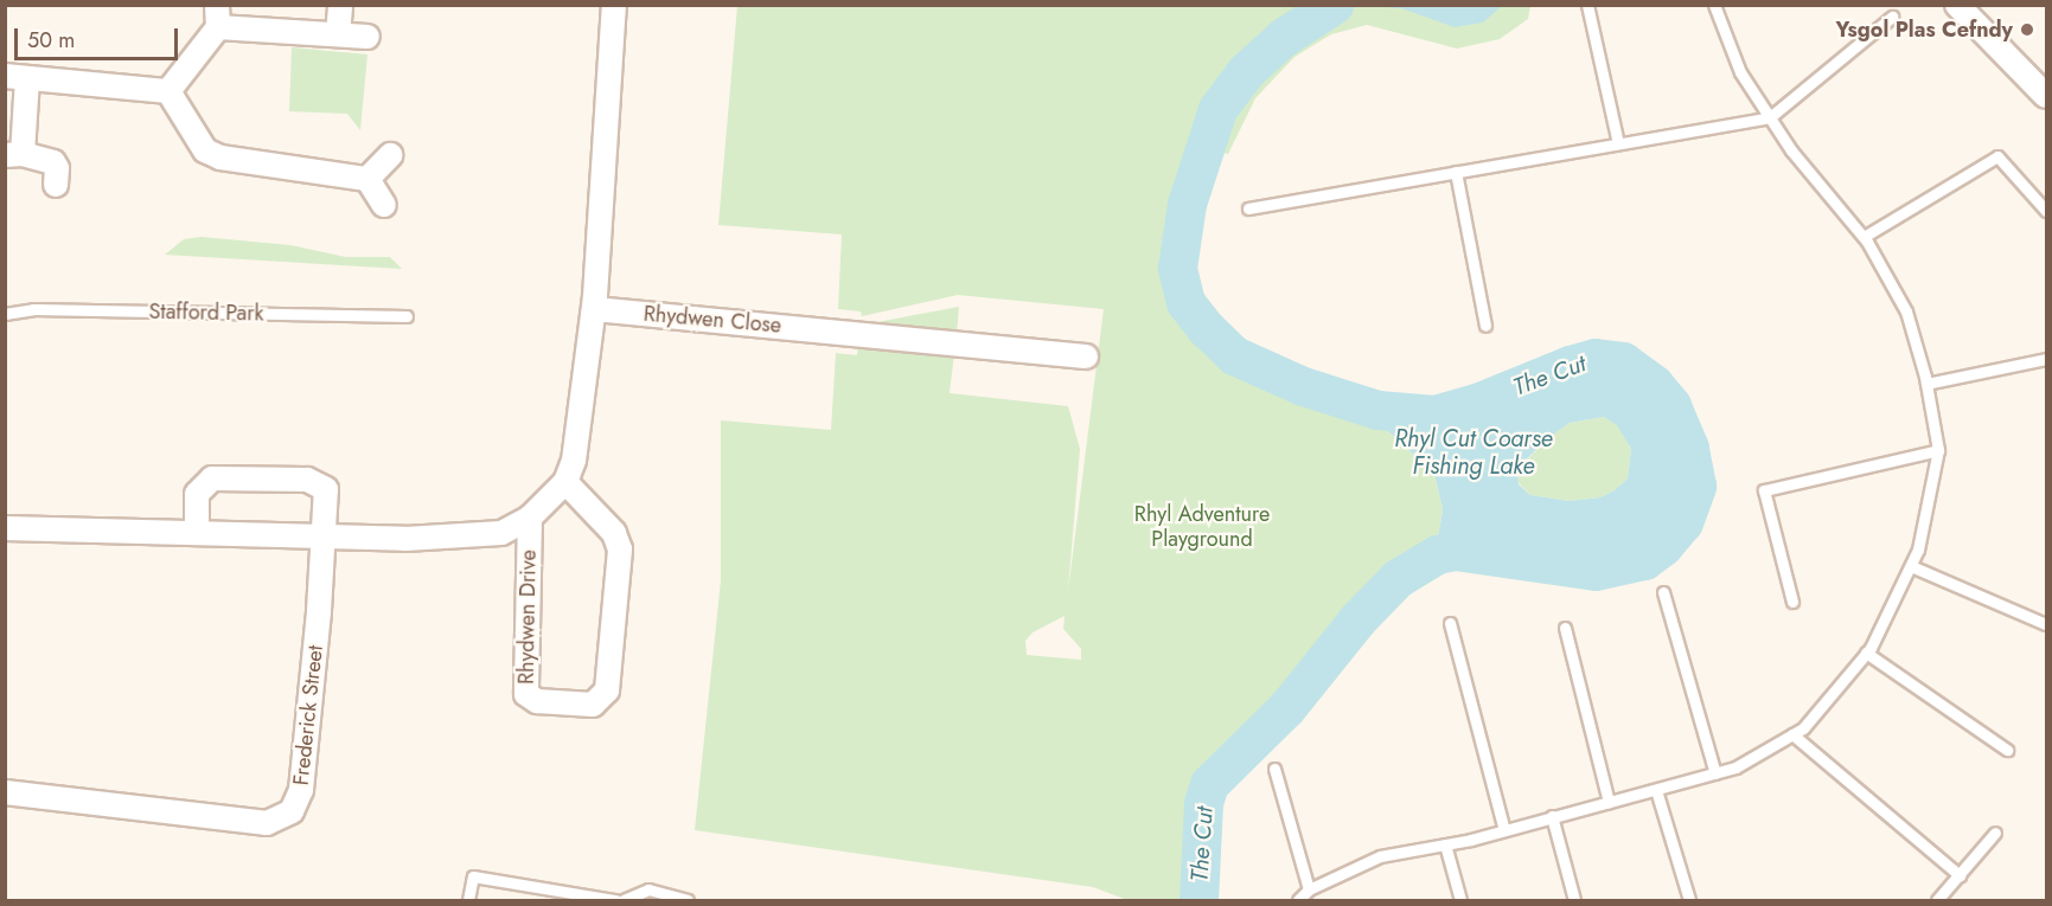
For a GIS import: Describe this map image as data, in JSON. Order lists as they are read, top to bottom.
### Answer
{
  "streets": {
    "street": ["Rhydwen Close", "Rhydwen Drive", "Frederick Street"],
    "lane": ["Stafford Park"]
  },
  "crossings": [
    ["Rhydwen Close", "Rhydwen Drive"],
    ["Rhydwen Drive", "Frederick Street"]
  ],
  "water": ["The Cut", "Rhyl Cut Coarse Fishing Lake"],
  "parks": ["Rhyl Adventure Playground"],
  "places": ["Ysgol Plas Cefndy"],
  "scale_bar": "50 m"
}
